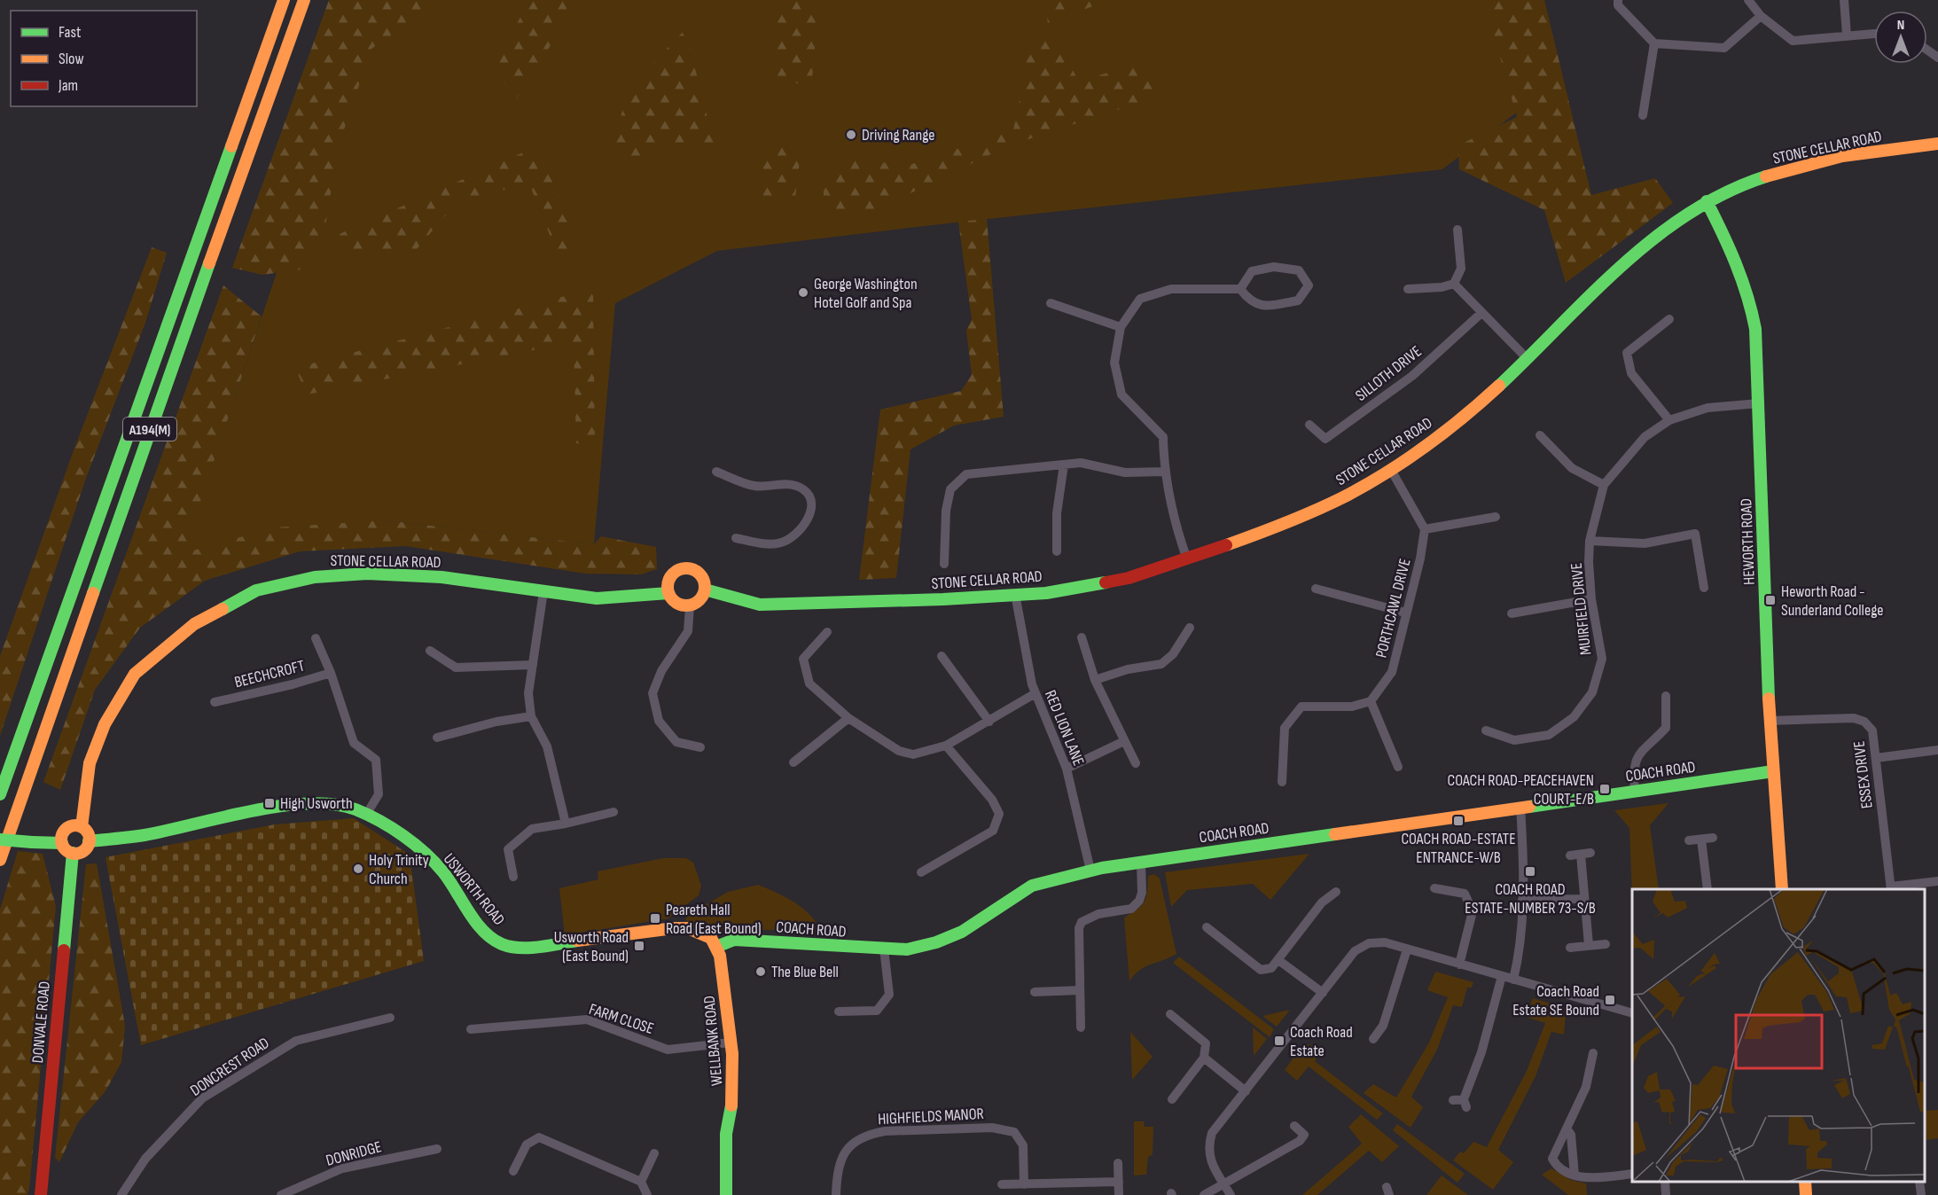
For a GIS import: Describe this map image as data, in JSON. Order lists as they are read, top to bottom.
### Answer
{
  "streets": {
    "main road": [
      "STONE CELLAR ROAD",
      "A194(M)",
      "HEWORTH ROAD",
      "COACH ROAD",
      "USWORTH ROAD",
      "DONVALE ROAD",
      "WELLBANK ROAD"
    ],
    "street": [
      "SILLOTH DRIVE",
      "PORTHCAWL DRIVE",
      "MUIRFIELD DRIVE",
      "BEECHCROFT",
      "RED LION LANE",
      "ESSEX DRIVE",
      "FARM CLOSE",
      "DONCREST ROAD",
      "HIGHFIELDS MANOR",
      "DONRIDGE"
    ]
  },
  "crossings": [
    ["STONE CELLAR ROAD", "HEWORTH ROAD"],
    ["STONE CELLAR ROAD", "RED LION LANE"],
    ["STONE CELLAR ROAD", "USWORTH ROAD"],
    ["STONE CELLAR ROAD", "DONVALE ROAD"],
    ["HEWORTH ROAD", "MUIRFIELD DRIVE"],
    ["HEWORTH ROAD", "COACH ROAD"],
    ["HEWORTH ROAD", "ESSEX DRIVE"],
    ["BEECHCROFT", "USWORTH ROAD"],
    ["RED LION LANE", "COACH ROAD"],
    ["COACH ROAD", "USWORTH ROAD"],
    ["COACH ROAD", "WELLBANK ROAD"],
    ["USWORTH ROAD", "DONVALE ROAD"],
    ["USWORTH ROAD", "WELLBANK ROAD"],
    ["FARM CLOSE", "WELLBANK ROAD"]
  ],
  "places": {
    "other": [
      "Driving Range",
      "George Washington Hotel Golf and Spa",
      "Holy Trinity Church",
      "The Blue Bell"
    ],
    "transit": [
      "Heworth Road - Sunderland College",
      "COACH ROAD-PEACEHAVEN COURT-E/B",
      "High Usworth",
      "COACH ROAD-ESTATE ENTRANCE-W/B",
      "COACH ROAD ESTATE-NUMBER 73-S/B",
      "Peareth Hall Road (East Bound)",
      "Usworth Road (East Bound)",
      "Coach Road Estate SE Bound",
      "Coach Road Estate"
    ]
  },
  "legend": ["Fast", "Slow", "Jam"],
  "north": "top"
}
